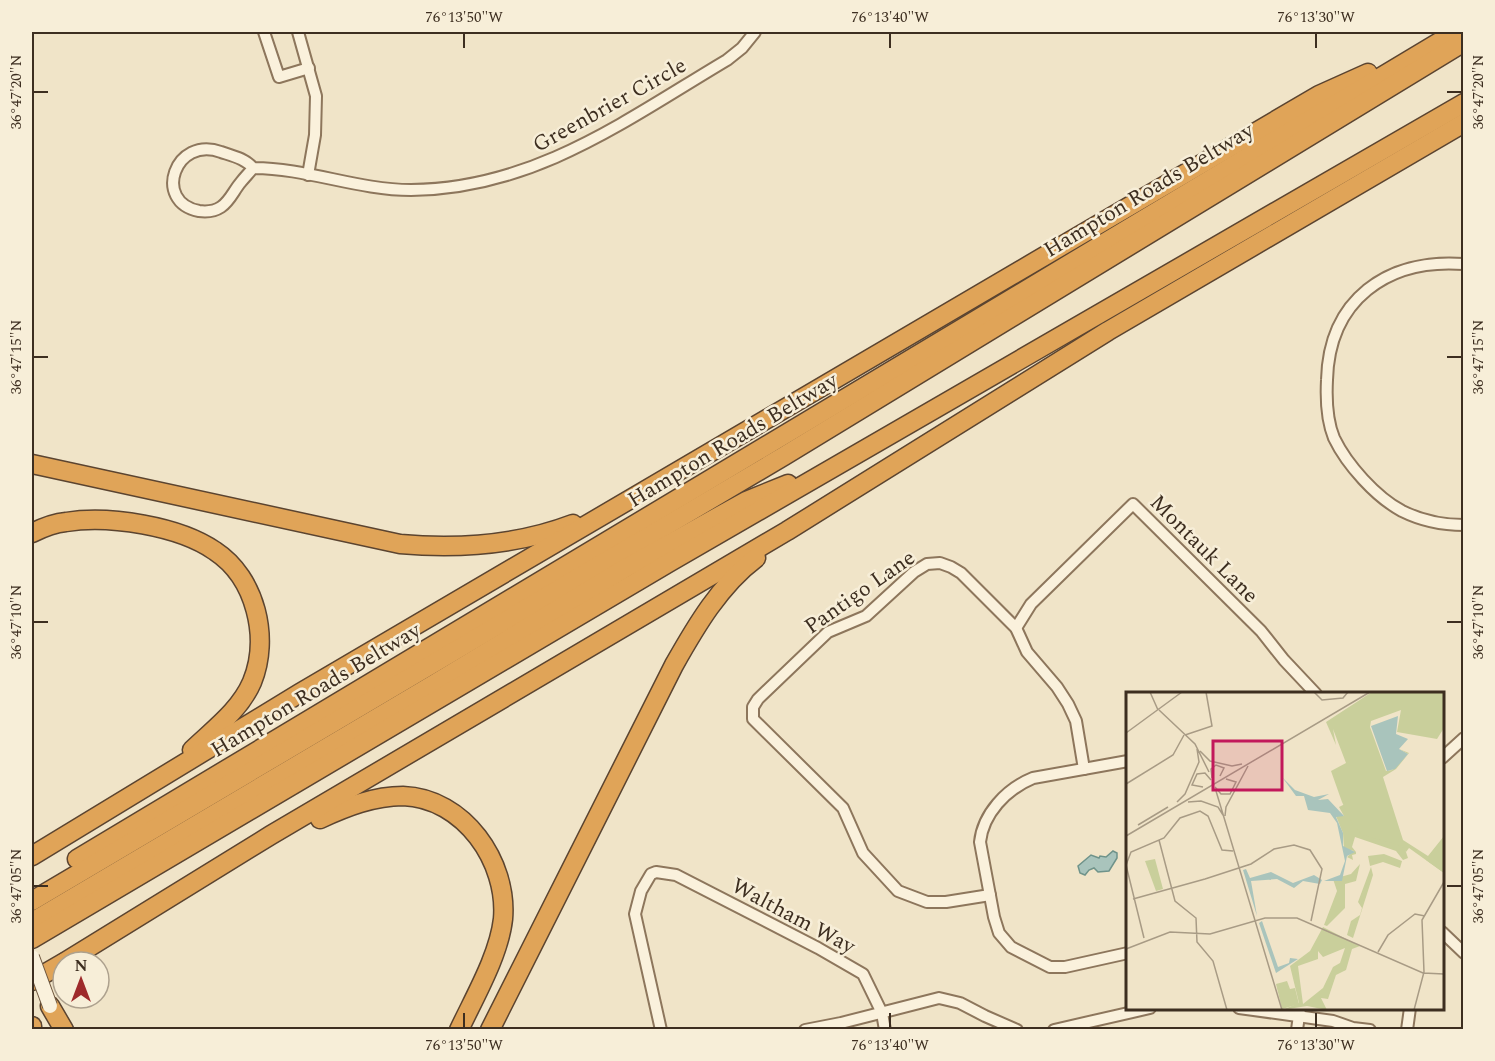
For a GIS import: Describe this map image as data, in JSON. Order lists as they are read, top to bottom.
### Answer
{
  "streets": {
    "highway": ["Hampton Roads Beltway"],
    "street": [
      "Greenbrier Circle",
      "Montauk Lane",
      "Pantigo Lane",
      "Waltham Way"
    ]
  },
  "crossings": [
    ["Montauk Lane", "Pantigo Lane"]
  ],
  "north": "top",
  "coordinates": [
    "76°13'50\"W",
    "76°13'40\"W",
    "76°13'30\"W",
    "36°47'20\"N",
    "36°47'15\"N",
    "36°47'10\"N",
    "36°47'05\"N"
  ]
}
